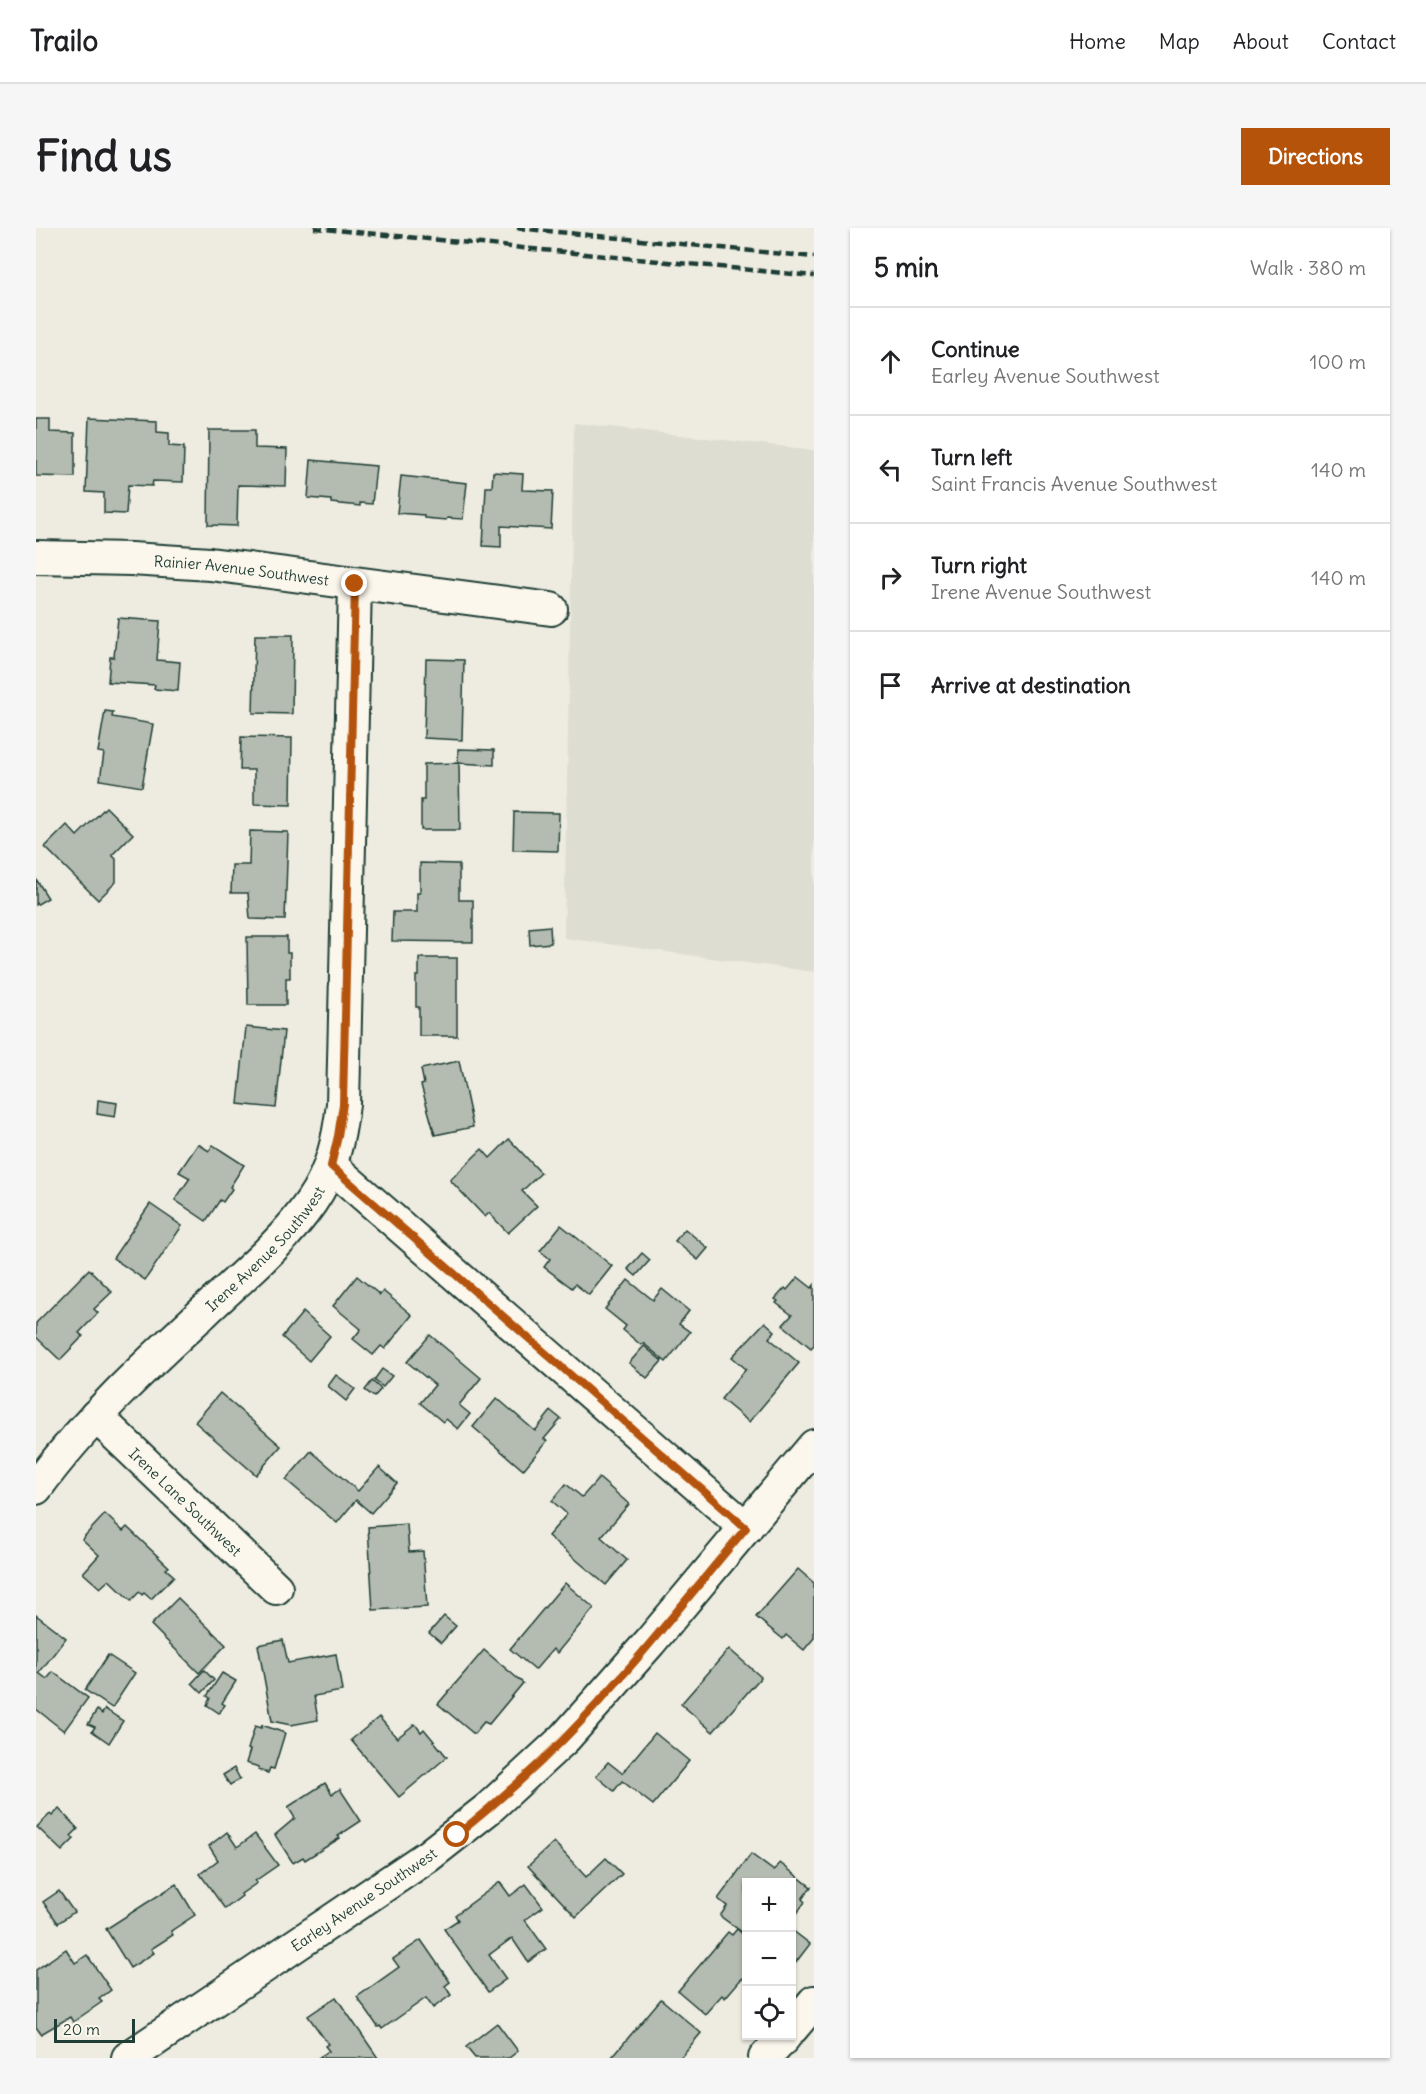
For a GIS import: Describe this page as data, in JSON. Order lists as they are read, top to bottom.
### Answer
{
  "streets": {
    "street": [
      "Rainier Avenue Southwest",
      "Irene Avenue Southwest",
      "Irene Lane Southwest",
      "Earley Avenue Southwest"
    ]
  },
  "crossings": [
    ["Rainier Avenue Southwest", "Irene Avenue Southwest"],
    ["Irene Avenue Southwest", "Irene Lane Southwest"]
  ],
  "scale_bar": "20 m",
  "page": {
    "header": "Trailo",
    "nav": [
      "Home",
      "Map",
      "About",
      "Contact"
    ],
    "buttons": "Directions",
    "title": "Find us",
    "heading": ["5 min", "Walk · 380 m"],
    "list": [
      ["Continue", "Earley Avenue Southwest", "100 m"],
      ["Turn left", "Saint Francis Avenue Southwest", "140 m"],
      ["Turn right", "Irene Avenue Southwest", "140 m"],
      "Arrive at destination"
    ],
    "map_buttons": ["+", "−"],
    "scale": "20 m"
  }
}
